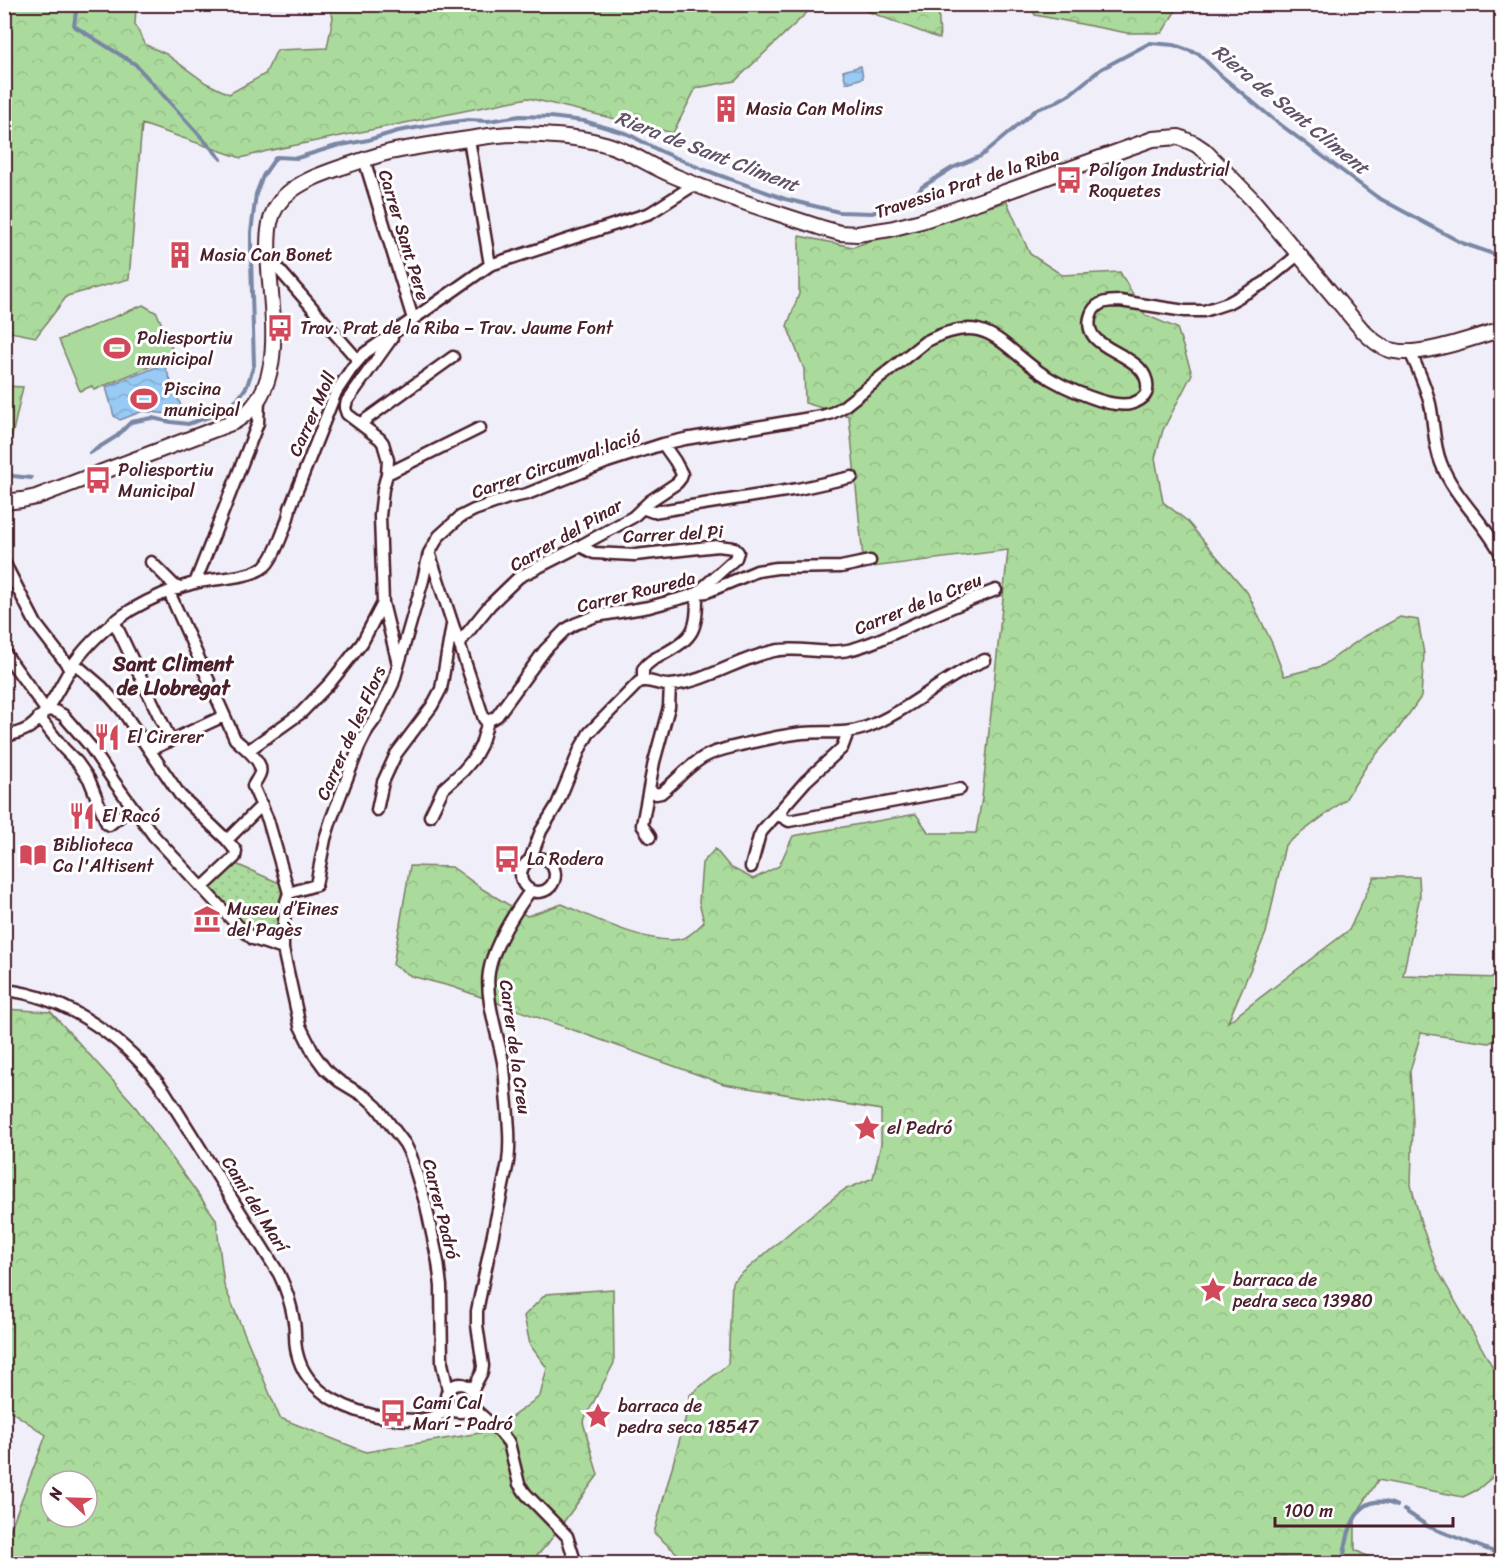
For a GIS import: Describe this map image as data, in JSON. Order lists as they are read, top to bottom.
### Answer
{
  "streets": {
    "street": [
      "Travessia Prat de la Riba",
      "Carrer Sant Pere",
      "Carrer Moll",
      "Carrer Circumval·lació",
      "Carrer del Pi",
      "Carrer del Pinar",
      "Carrer Roureda",
      "Carrer de la Creu",
      "Carrer de les Flors",
      "Camí del Marí",
      "Carrer Padró"
    ]
  },
  "crossings": [
    ["Travessia Prat de la Riba", "Carrer Sant Pere"],
    ["Travessia Prat de la Riba", "Carrer Moll"],
    ["Travessia Prat de la Riba", "Carrer Circumval·lació"],
    ["Carrer Sant Pere", "Carrer Moll"],
    ["Carrer Circumval·lació", "Carrer de les Flors"],
    ["Carrer del Pi", "Carrer del Pinar"],
    ["Carrer del Pi", "Carrer Roureda"],
    ["Carrer de la Creu", "Camí del Marí"],
    ["Carrer de la Creu", "Carrer Padró"],
    ["Carrer de les Flors", "Carrer Padró"],
    ["Camí del Marí", "Carrer Padró"]
  ],
  "districts": ["Sant Climent de Llobregat"],
  "water": ["Riera de Sant Climent"],
  "places": {
    "building": ["Masia Can Molins", "Masia Can Bonet"],
    "bus stop": [
      "Polígon Industrial Roquetes",
      "Trav. Prat de la Riba – Trav. Jaume Font",
      "Poliesportiu Municipal",
      "La Rodera",
      "Camí Cal Marí - Padró"
    ],
    "sports": ["Poliesportiu municipal", "Piscina municipal"],
    "restaurant": ["El Cirerer", "El Racó"],
    "library": ["Biblioteca Ca l'Altisent"],
    "museum": ["Museu d’Eines del Pagès"],
    "place": ["el Pedró", "barraca de pedra seca 13980", "barraca de pedra seca 18547"]
  },
  "scale_bar": "100 m",
  "north": "left"
}
